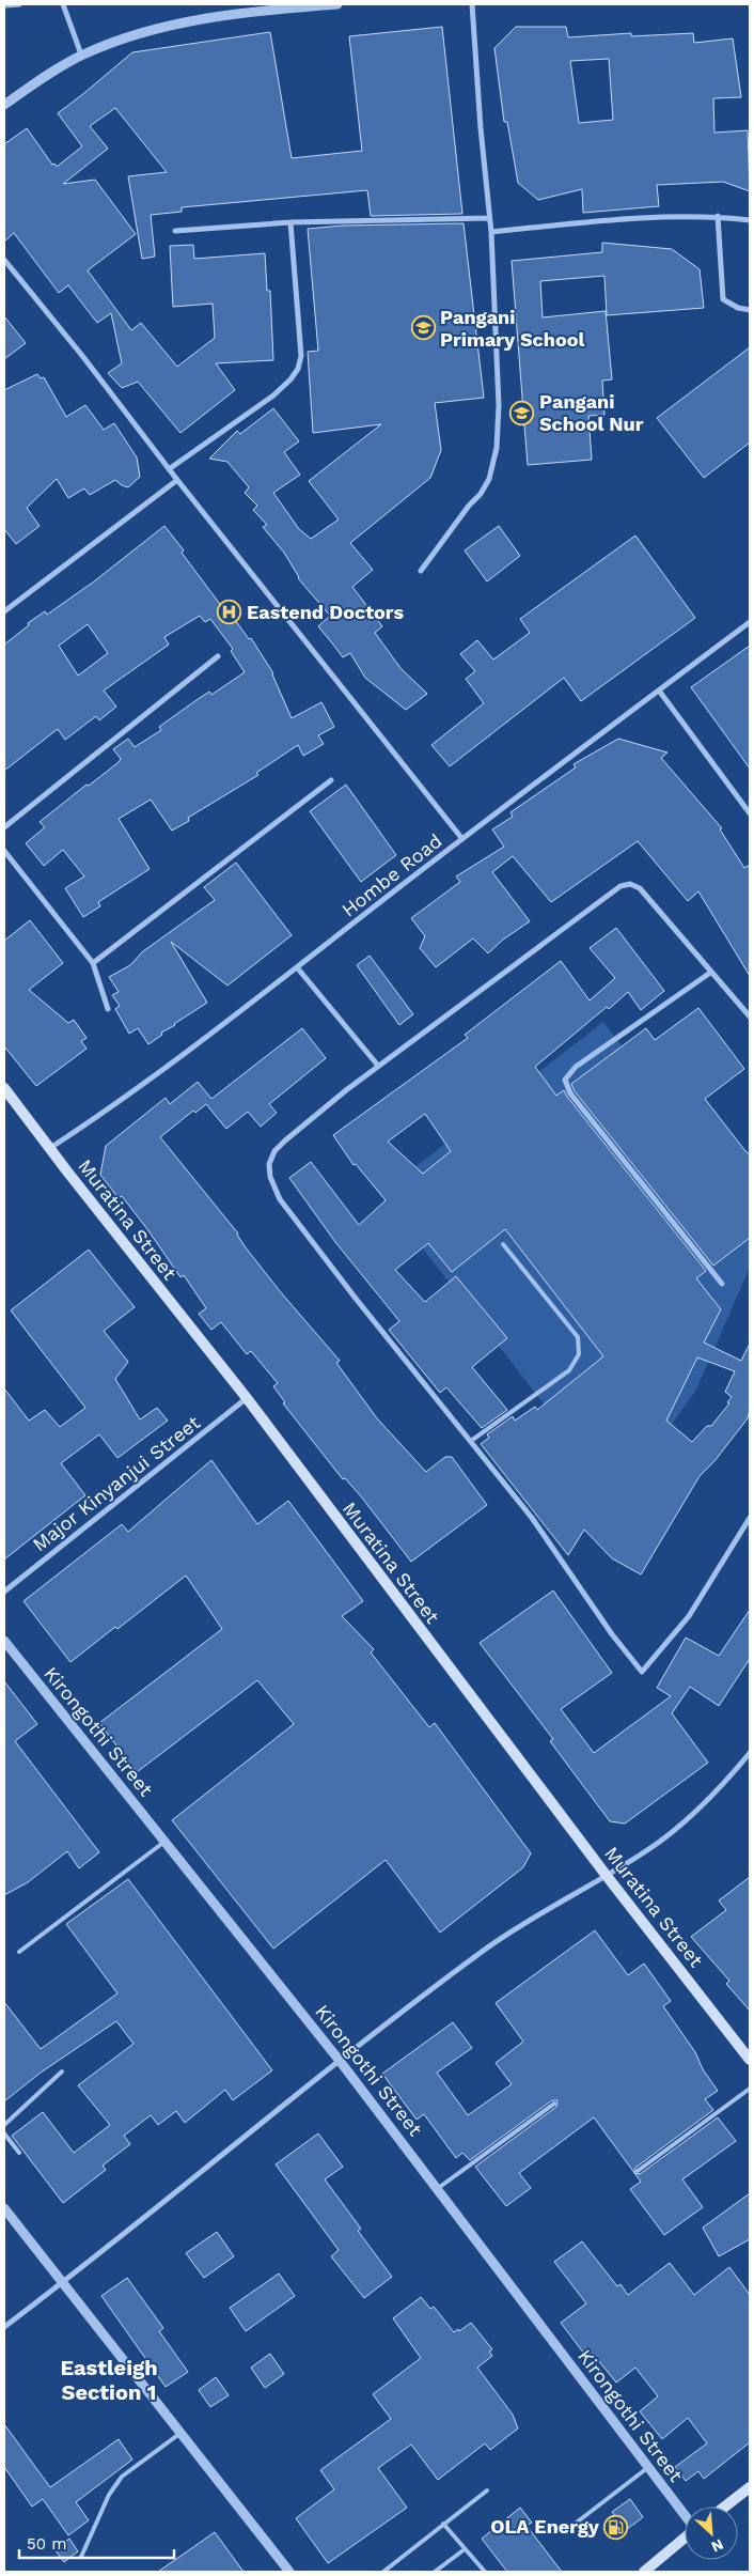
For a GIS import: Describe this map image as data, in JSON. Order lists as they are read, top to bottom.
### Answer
{
  "streets": {
    "main road": ["Muratina Street"],
    "street": ["Hombe Road", "Major Kinyanjui Street", "Kirongothi Street"]
  },
  "crossings": [
    ["Hombe Road", "Muratina Street"],
    ["Muratina Street", "Major Kinyanjui Street"]
  ],
  "districts": ["Eastleigh Section 1"],
  "places": {
    "school or university": ["Pangani Primary School", "Pangani School Nur"],
    "hospital": ["Eastend Doctors"],
    "fuel station": ["OLA Energy"]
  },
  "scale_bar": "50 m",
  "north": "bottom right"
}
